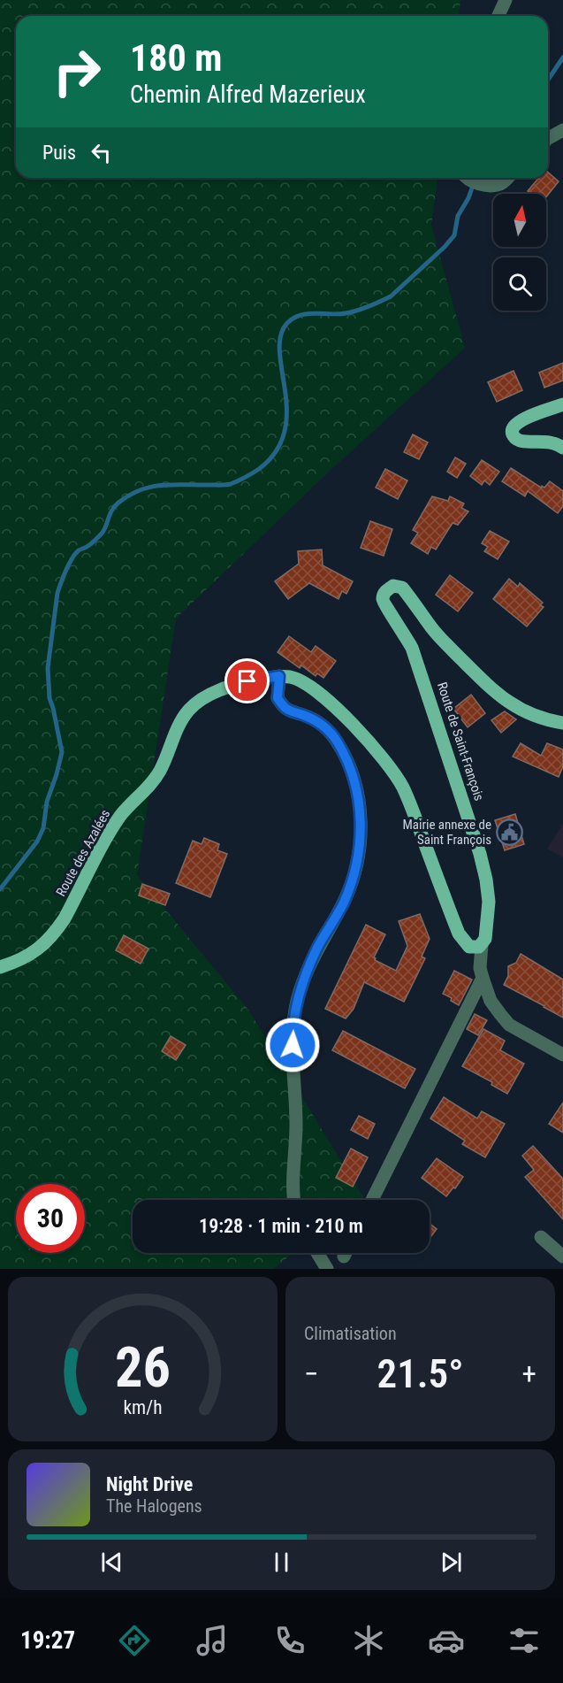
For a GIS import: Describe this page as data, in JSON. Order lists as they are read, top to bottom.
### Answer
{
  "streets": {
    "main road": ["Route de Saint-François", "Route des Azalées"]
  },
  "places": {
    "public building": ["Mairie annexe de Saint François"]
  },
  "north": "top",
  "page": {
    "turn": ["180 m", "Chemin Alfred Mazerieux"],
    "then": "Puis",
    "limit": "30",
    "trip": "19:28 · 1 min · 210 m",
    "tile": "Climatisation",
    "heat": ["−", "21.5°", "+"],
    "song": ["Night Drive", "The Halogens"],
    "tabs": "19:27",
    "gauge": ["26", "km/h"]
  }
}
